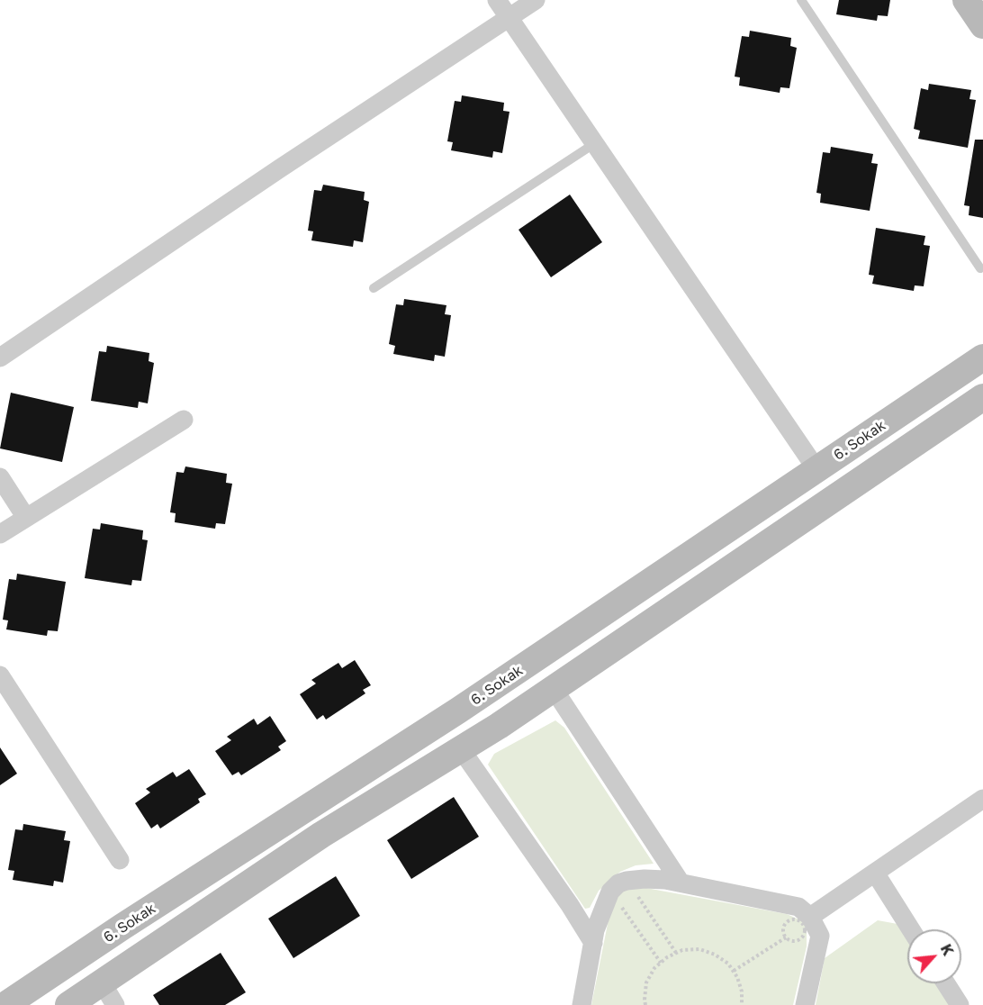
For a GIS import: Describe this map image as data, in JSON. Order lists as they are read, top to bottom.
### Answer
{
  "streets": {
    "street": ["6. Sokak"]
  },
  "north": "top right"
}
